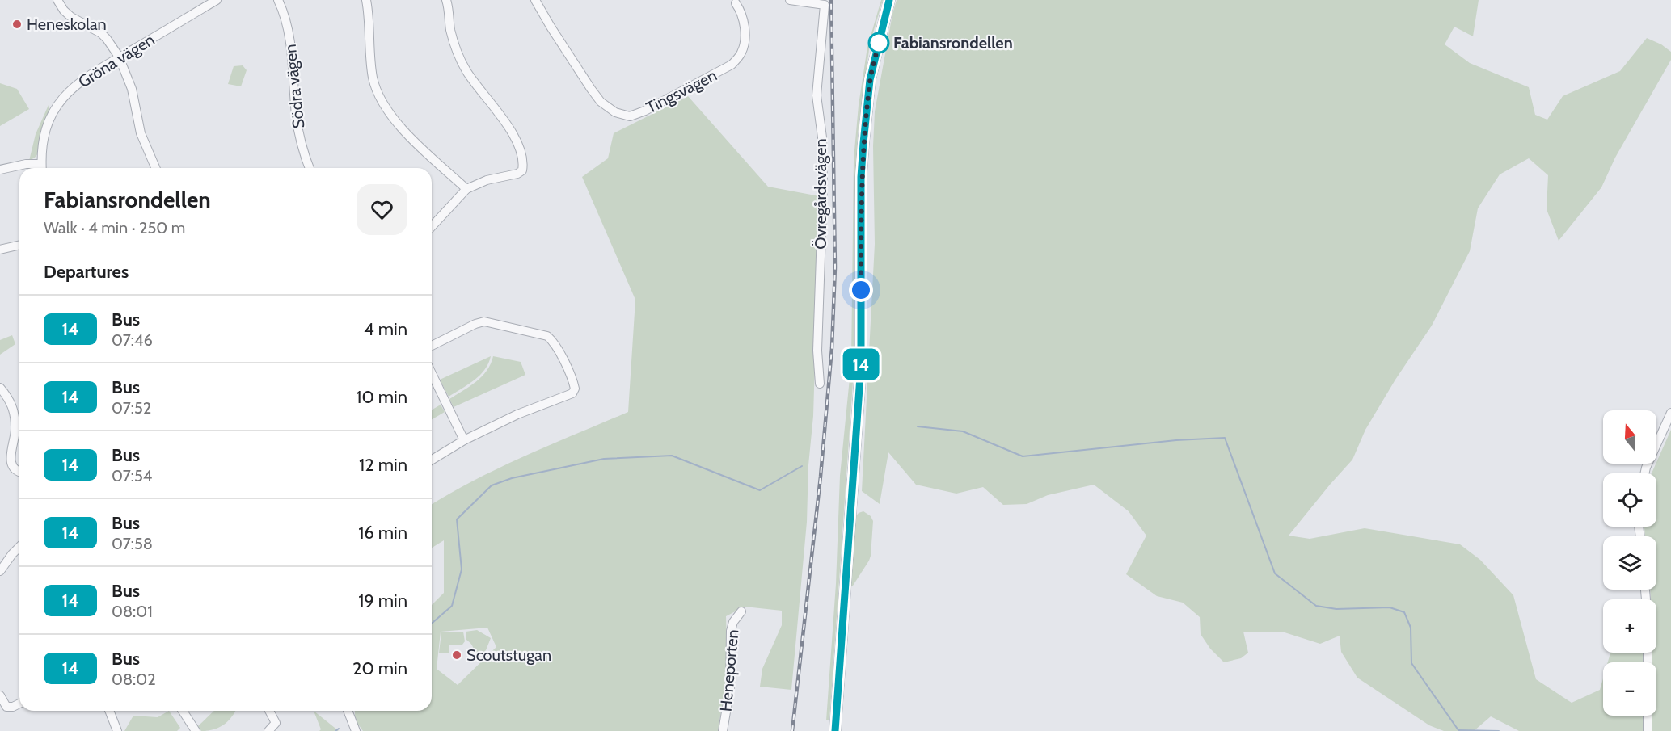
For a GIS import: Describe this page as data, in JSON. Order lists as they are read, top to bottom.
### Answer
{
  "streets": {
    "street": [
      "Gröna vägen",
      "Södra vägen",
      "Tingsvägen",
      "Övregårdsvägen",
      "Heneporten"
    ]
  },
  "places": ["Heneskolan", "Fabiansrondellen", "Scoutstugan"],
  "lines": ["bus line 14"],
  "north": "top",
  "page": {
    "on_map": "14",
    "heading": [
      ["Fabiansrondellen", "Walk · 4 min · 250 m"],
      "Departures"
    ],
    "list": [
      {
        "mark": "14",
        "name": "Bus",
        "note": "07:46",
        "value": "4 min"
      },
      {
        "mark": "14",
        "name": "Bus",
        "note": "07:52",
        "value": "10 min"
      },
      {
        "mark": "14",
        "name": "Bus",
        "note": "07:54",
        "value": "12 min"
      },
      {
        "mark": "14",
        "name": "Bus",
        "note": "07:58",
        "value": "16 min"
      },
      {
        "mark": "14",
        "name": "Bus",
        "note": "08:01",
        "value": "19 min"
      },
      {
        "mark": "14",
        "name": "Bus",
        "note": "08:02",
        "value": "20 min"
      }
    ],
    "map_buttons": ["+", "−"]
  }
}
